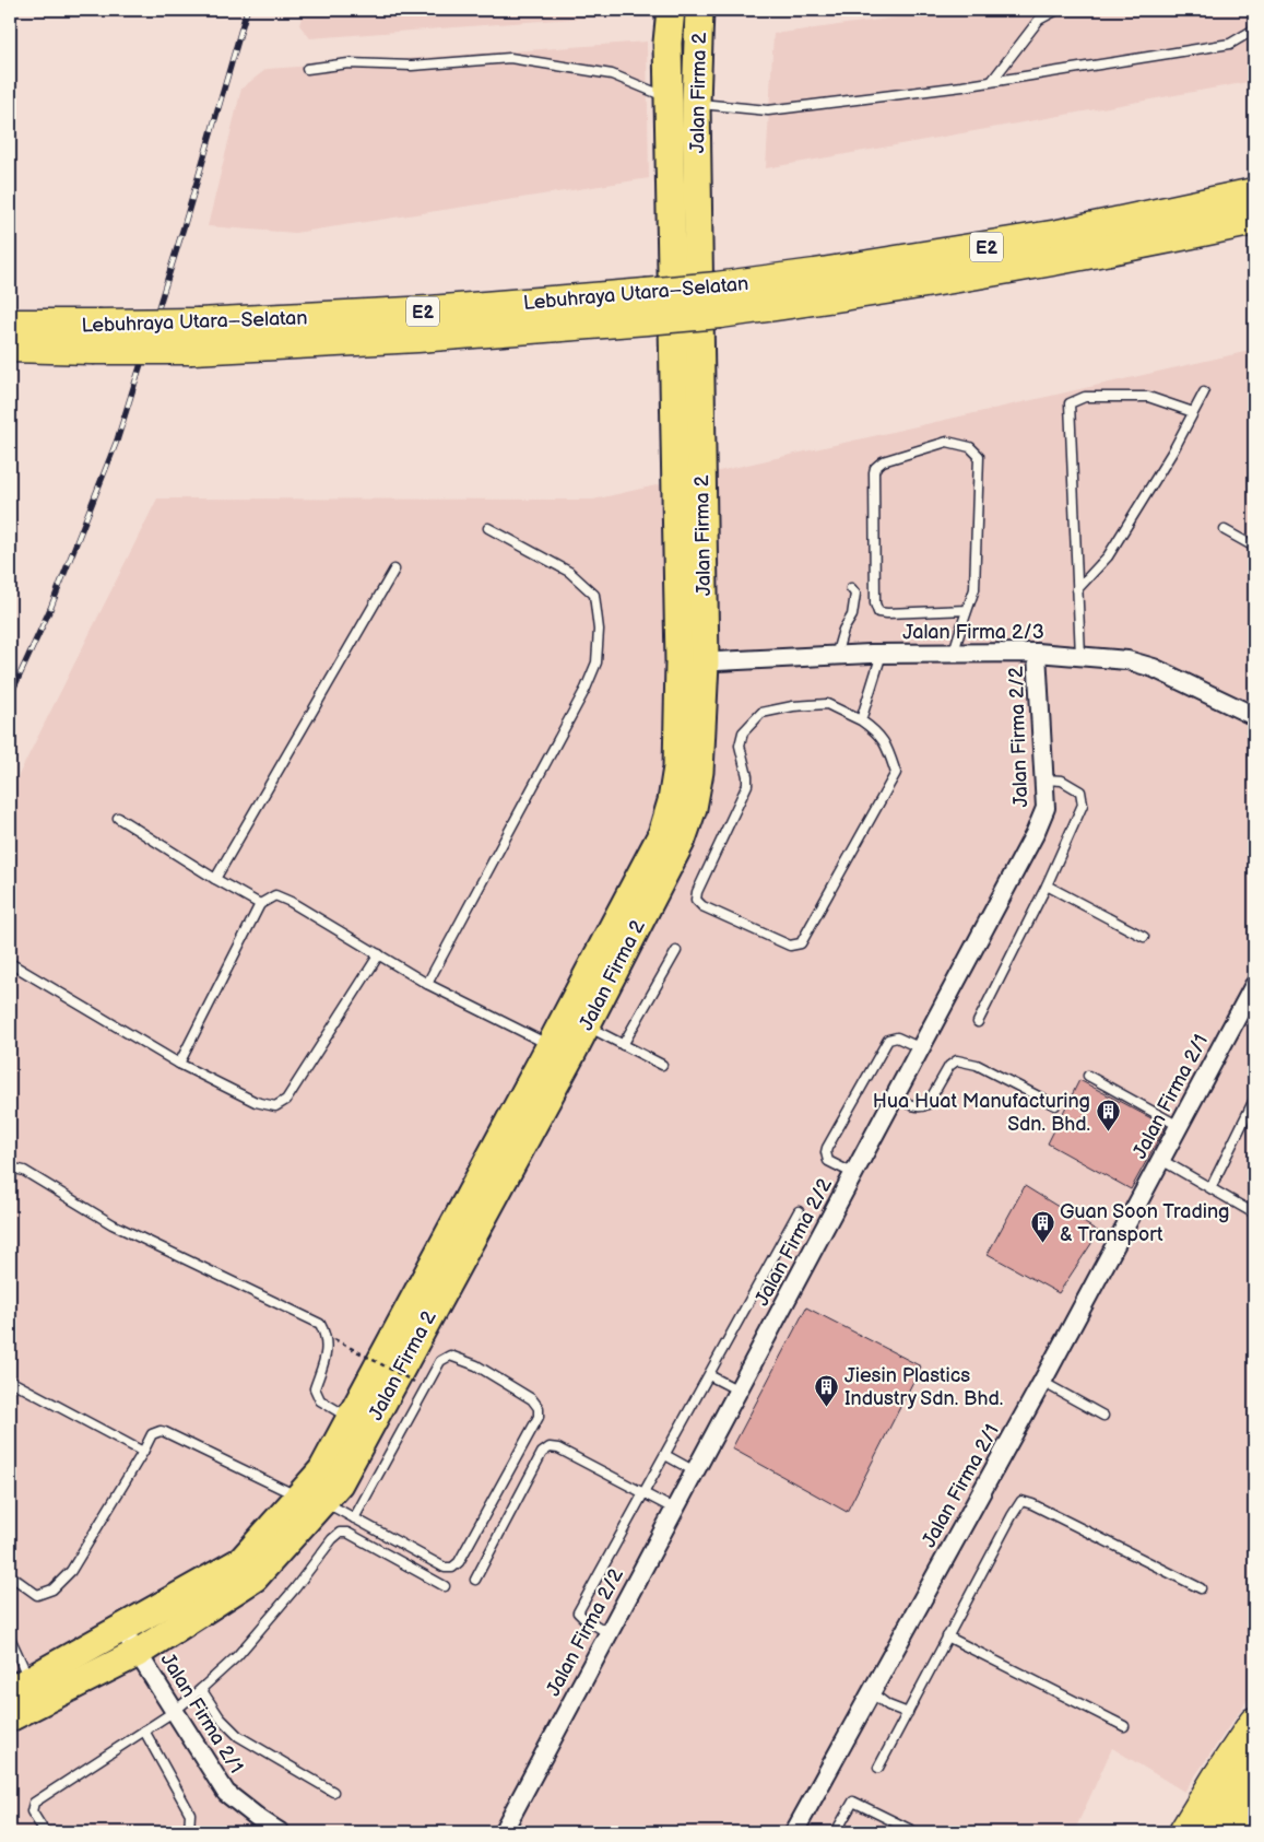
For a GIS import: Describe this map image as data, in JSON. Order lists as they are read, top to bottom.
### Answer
{
  "streets": {
    "highway": ["E2", "Lebuhraya Utara–Selatan"],
    "main road": ["Jalan Firma 2"],
    "street": ["Jalan Firma 2/3", "Jalan Firma 2/2", "Jalan Firma 2/1"]
  },
  "crossings": [
    ["Jalan Firma 2", "Jalan Firma 2/3"],
    ["Jalan Firma 2", "Jalan Firma 2/1"],
    ["Jalan Firma 2/3", "Jalan Firma 2/2"]
  ],
  "places": {
    "building": ["Hua Huat Manufacturing Sdn. Bhd.", "Guan Soon Trading & Transport", "Jiesin Plastics Industry Sdn. Bhd."]
  }
}
